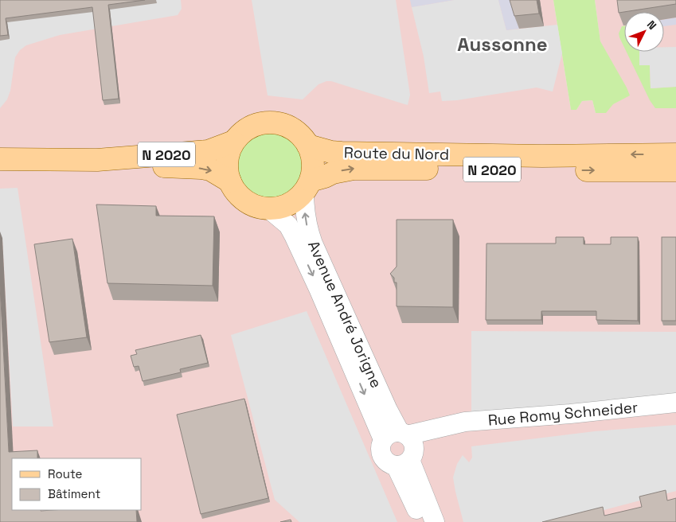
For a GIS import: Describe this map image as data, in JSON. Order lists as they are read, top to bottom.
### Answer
{
  "streets": {
    "main road": ["Route du Nord", "N 2020"],
    "street": ["Avenue André Jorigne", "Rue Romy Schneider"]
  },
  "crossings": [
    ["Route du Nord", "N 2020"],
    ["Route du Nord", "Avenue André Jorigne"],
    ["N 2020", "Avenue André Jorigne"],
    ["Avenue André Jorigne", "Rue Romy Schneider"]
  ],
  "districts": ["Aussonne"],
  "legend": ["Route", "Bâtiment"],
  "north": "top right"
}
